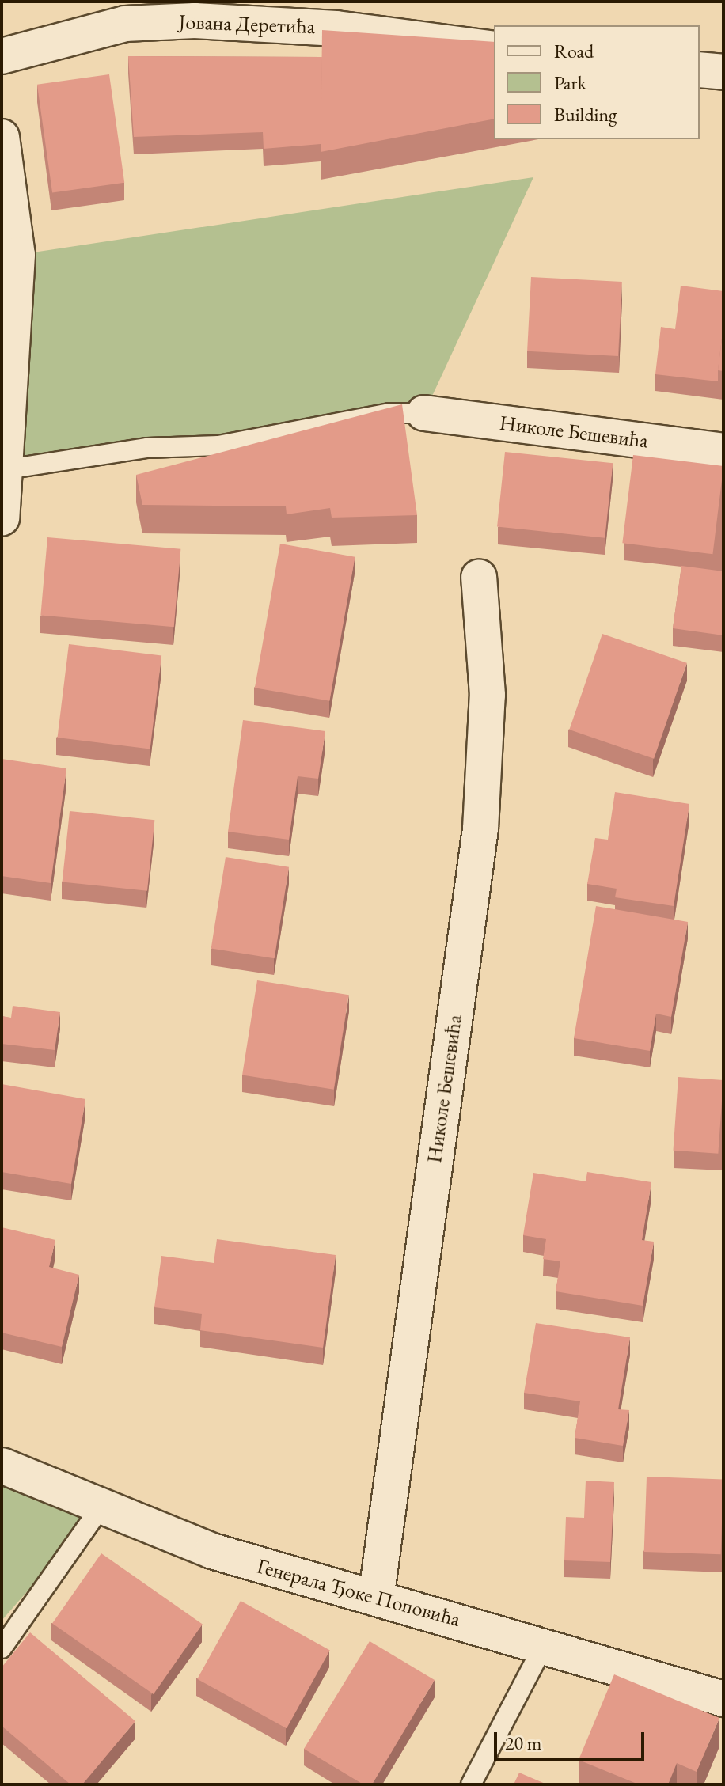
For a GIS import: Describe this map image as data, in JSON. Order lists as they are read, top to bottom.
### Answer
{
  "streets": {
    "street": ["Јована Деретића", "Николе Бешевића", "Генерала Ђоке Поповића"]
  },
  "crossings": [
    ["Николе Бешевића", "Генерала Ђоке Поповића"]
  ],
  "legend": ["Road", "Park", "Building"],
  "scale_bar": "20 m"
}
